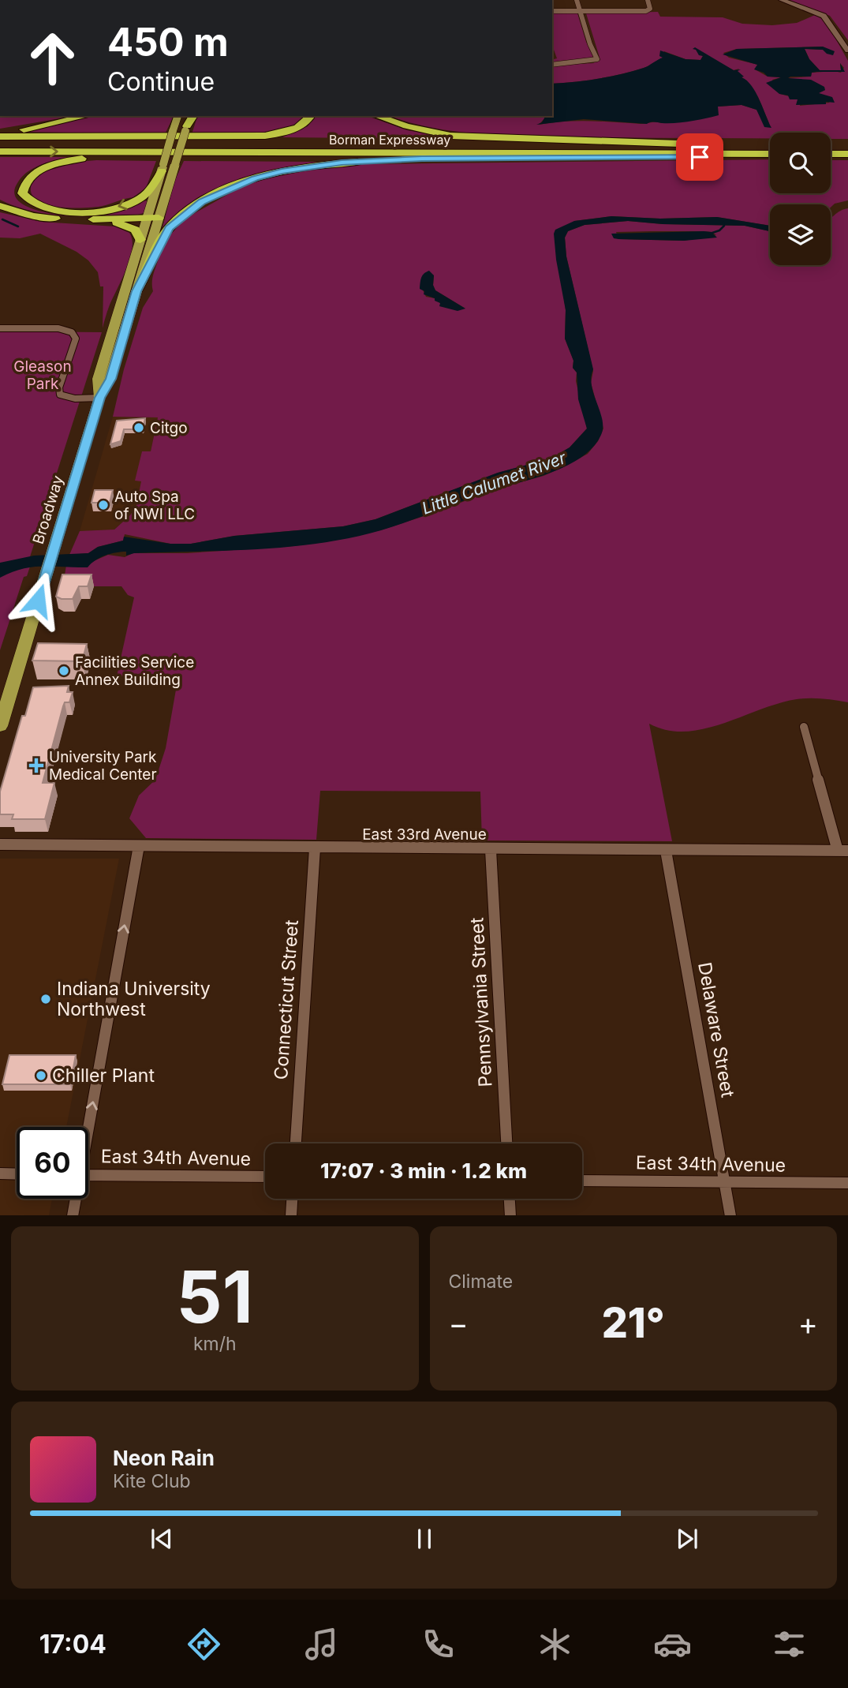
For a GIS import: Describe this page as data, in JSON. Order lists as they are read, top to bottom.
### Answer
{
  "streets": {
    "highway": ["Borman Expressway"],
    "main road": ["Broadway"],
    "street": [
      "East 33rd Avenue",
      "Connecticut Street",
      "Pennsylvania Street",
      "Delaware Street",
      "East 34th Avenue"
    ]
  },
  "crossings": [
    ["East 33rd Avenue", "Connecticut Street"],
    ["East 33rd Avenue", "Pennsylvania Street"],
    ["East 33rd Avenue", "Delaware Street"],
    ["Delaware Street", "East 34th Avenue"]
  ],
  "water": ["Little Calumet River"],
  "parks": ["Gleason Park"],
  "places": {
    "other": [
      "Citgo",
      "Auto Spa of NWI LLC",
      "Facilities Service Annex Building",
      "Indiana University Northwest",
      "Chiller Plant"
    ],
    "health": ["University Park Medical Center"]
  },
  "page": {
    "turn": ["450 m", "Continue"],
    "limit": "60",
    "trip": "17:07 · 3 min · 1.2 km",
    "tile": [
      ["51", "km/h"],
      "Climate"
    ],
    "heat": ["−", "21°", "+"],
    "song": ["Neon Rain", "Kite Club"],
    "tabs": "17:04"
  }
}
